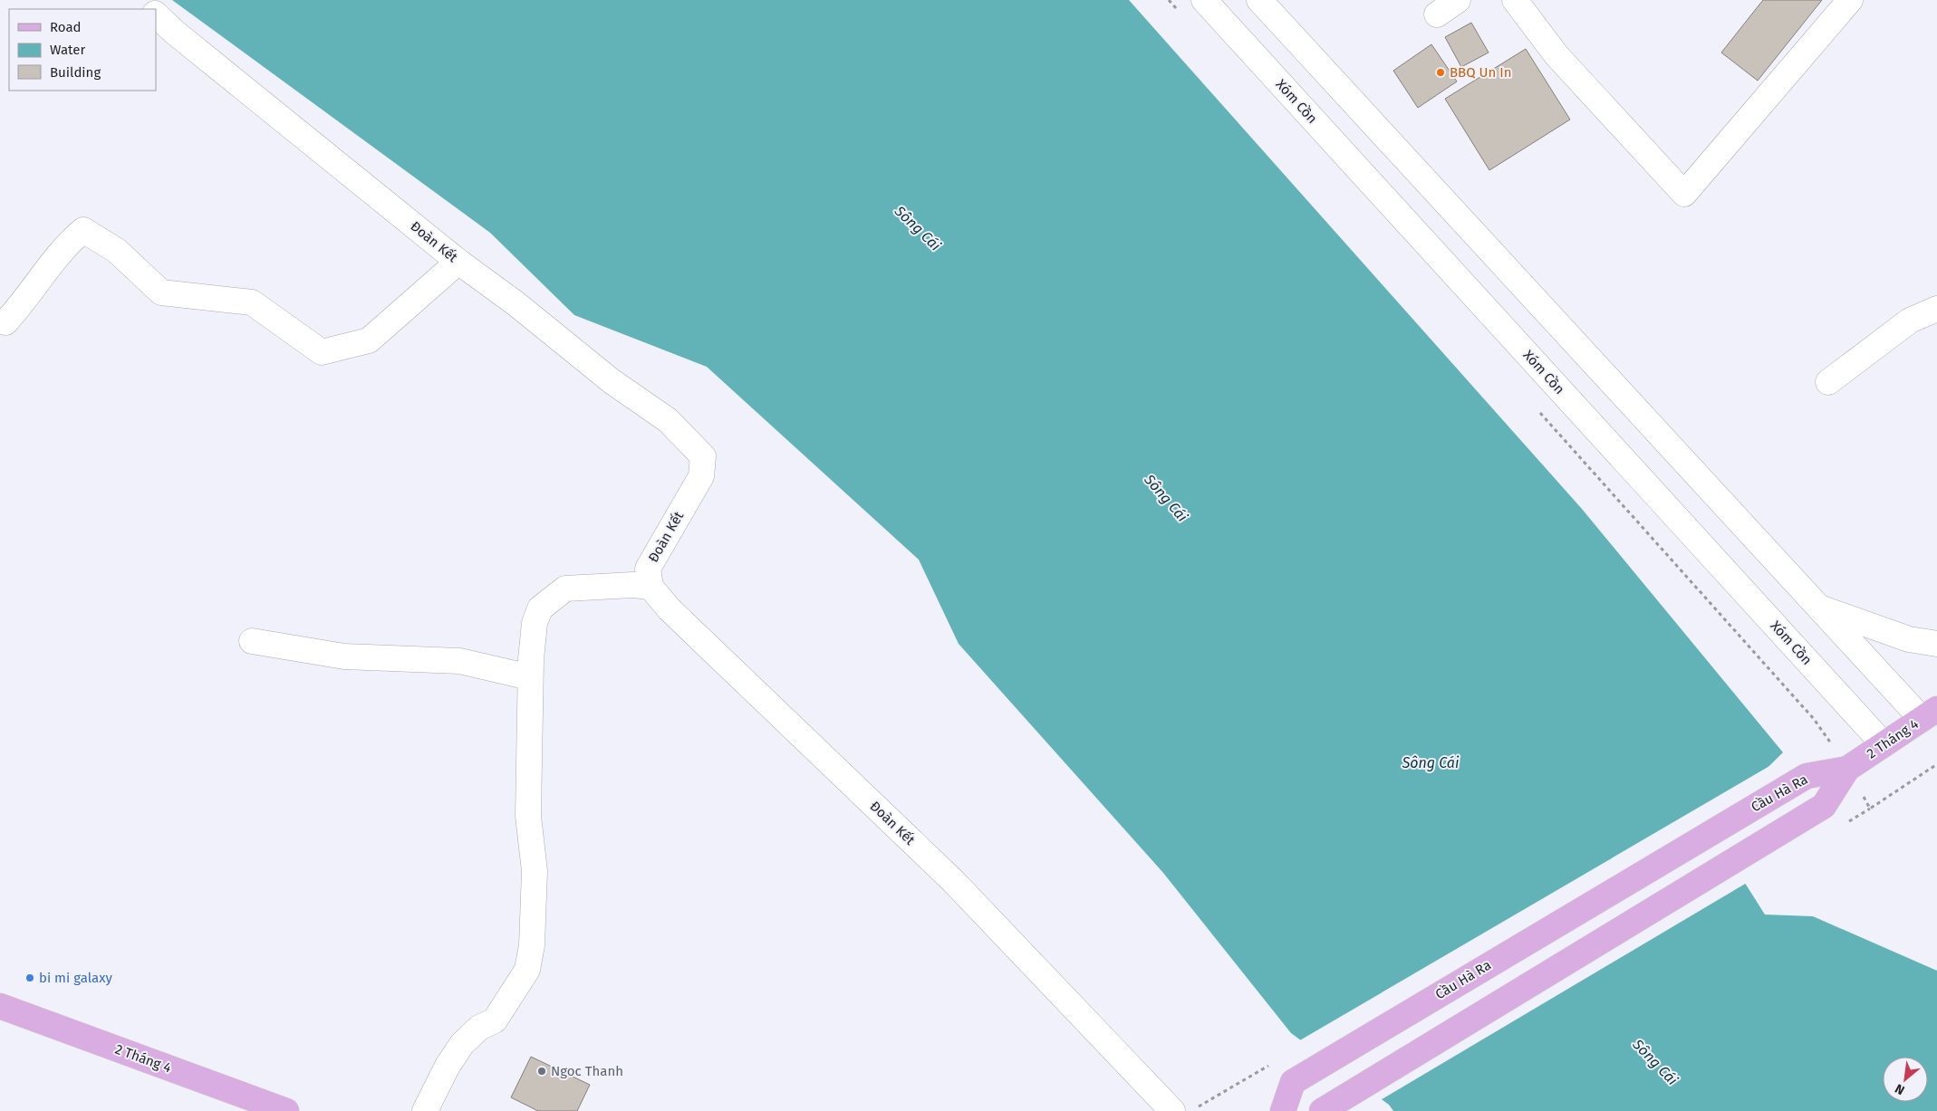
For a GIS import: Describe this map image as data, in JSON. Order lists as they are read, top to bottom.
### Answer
{
  "streets": {
    "main road": ["2 Tháng 4", "Cầu Hà Ra"],
    "street": ["Xóm Cồn", "Đoàn Kết"]
  },
  "crossings": [
    ["Xóm Cồn", "2 Tháng 4"],
    ["2 Tháng 4", "Cầu Hà Ra"]
  ],
  "water": ["Sông Cái"],
  "places": ["BBQ Un In", "bi mi galaxy", "Ngoc Thanh"],
  "legend": ["Road", "Water", "Building"],
  "north": "bottom left"
}
